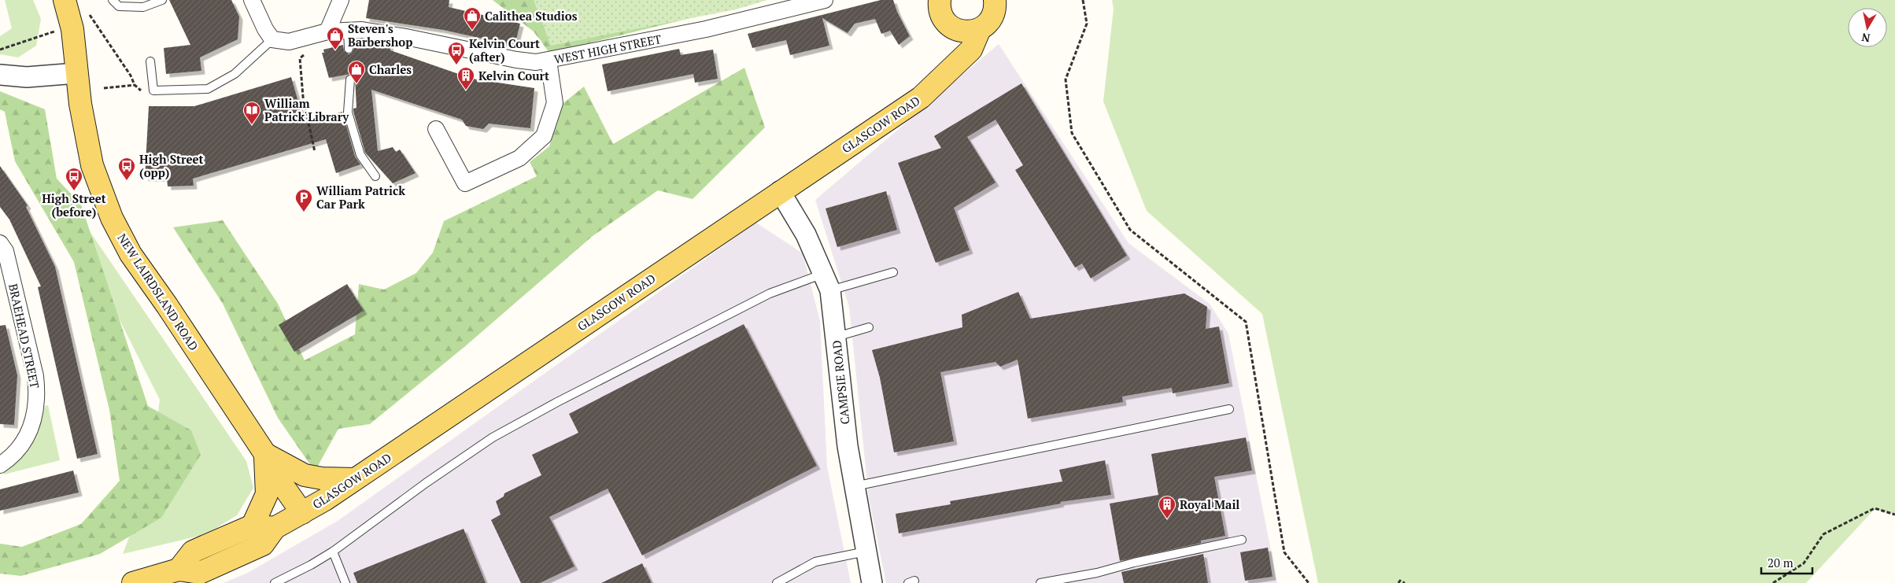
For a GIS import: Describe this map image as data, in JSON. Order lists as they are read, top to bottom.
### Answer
{
  "streets": {
    "main road": ["GLASGOW ROAD", "NEW LAIRDSLAND ROAD"],
    "street": ["WEST HIGH STREET", "BRAEHEAD STREET", "CAMPSIE ROAD"]
  },
  "crossings": [
    ["GLASGOW ROAD", "NEW LAIRDSLAND ROAD"],
    ["GLASGOW ROAD", "CAMPSIE ROAD"]
  ],
  "places": {
    "shop": ["Calithea Studios", "Steven's Barbershop", "Charles"],
    "bus stop": ["Kelvin Court (after)", "High Street (opp)", "High Street (before)"],
    "building": ["Kelvin Court", "Royal Mail"],
    "library": ["William Patrick Library"],
    "parking": ["William Patrick Car Park"]
  },
  "scale_bar": "20 m",
  "north": "bottom"
}
